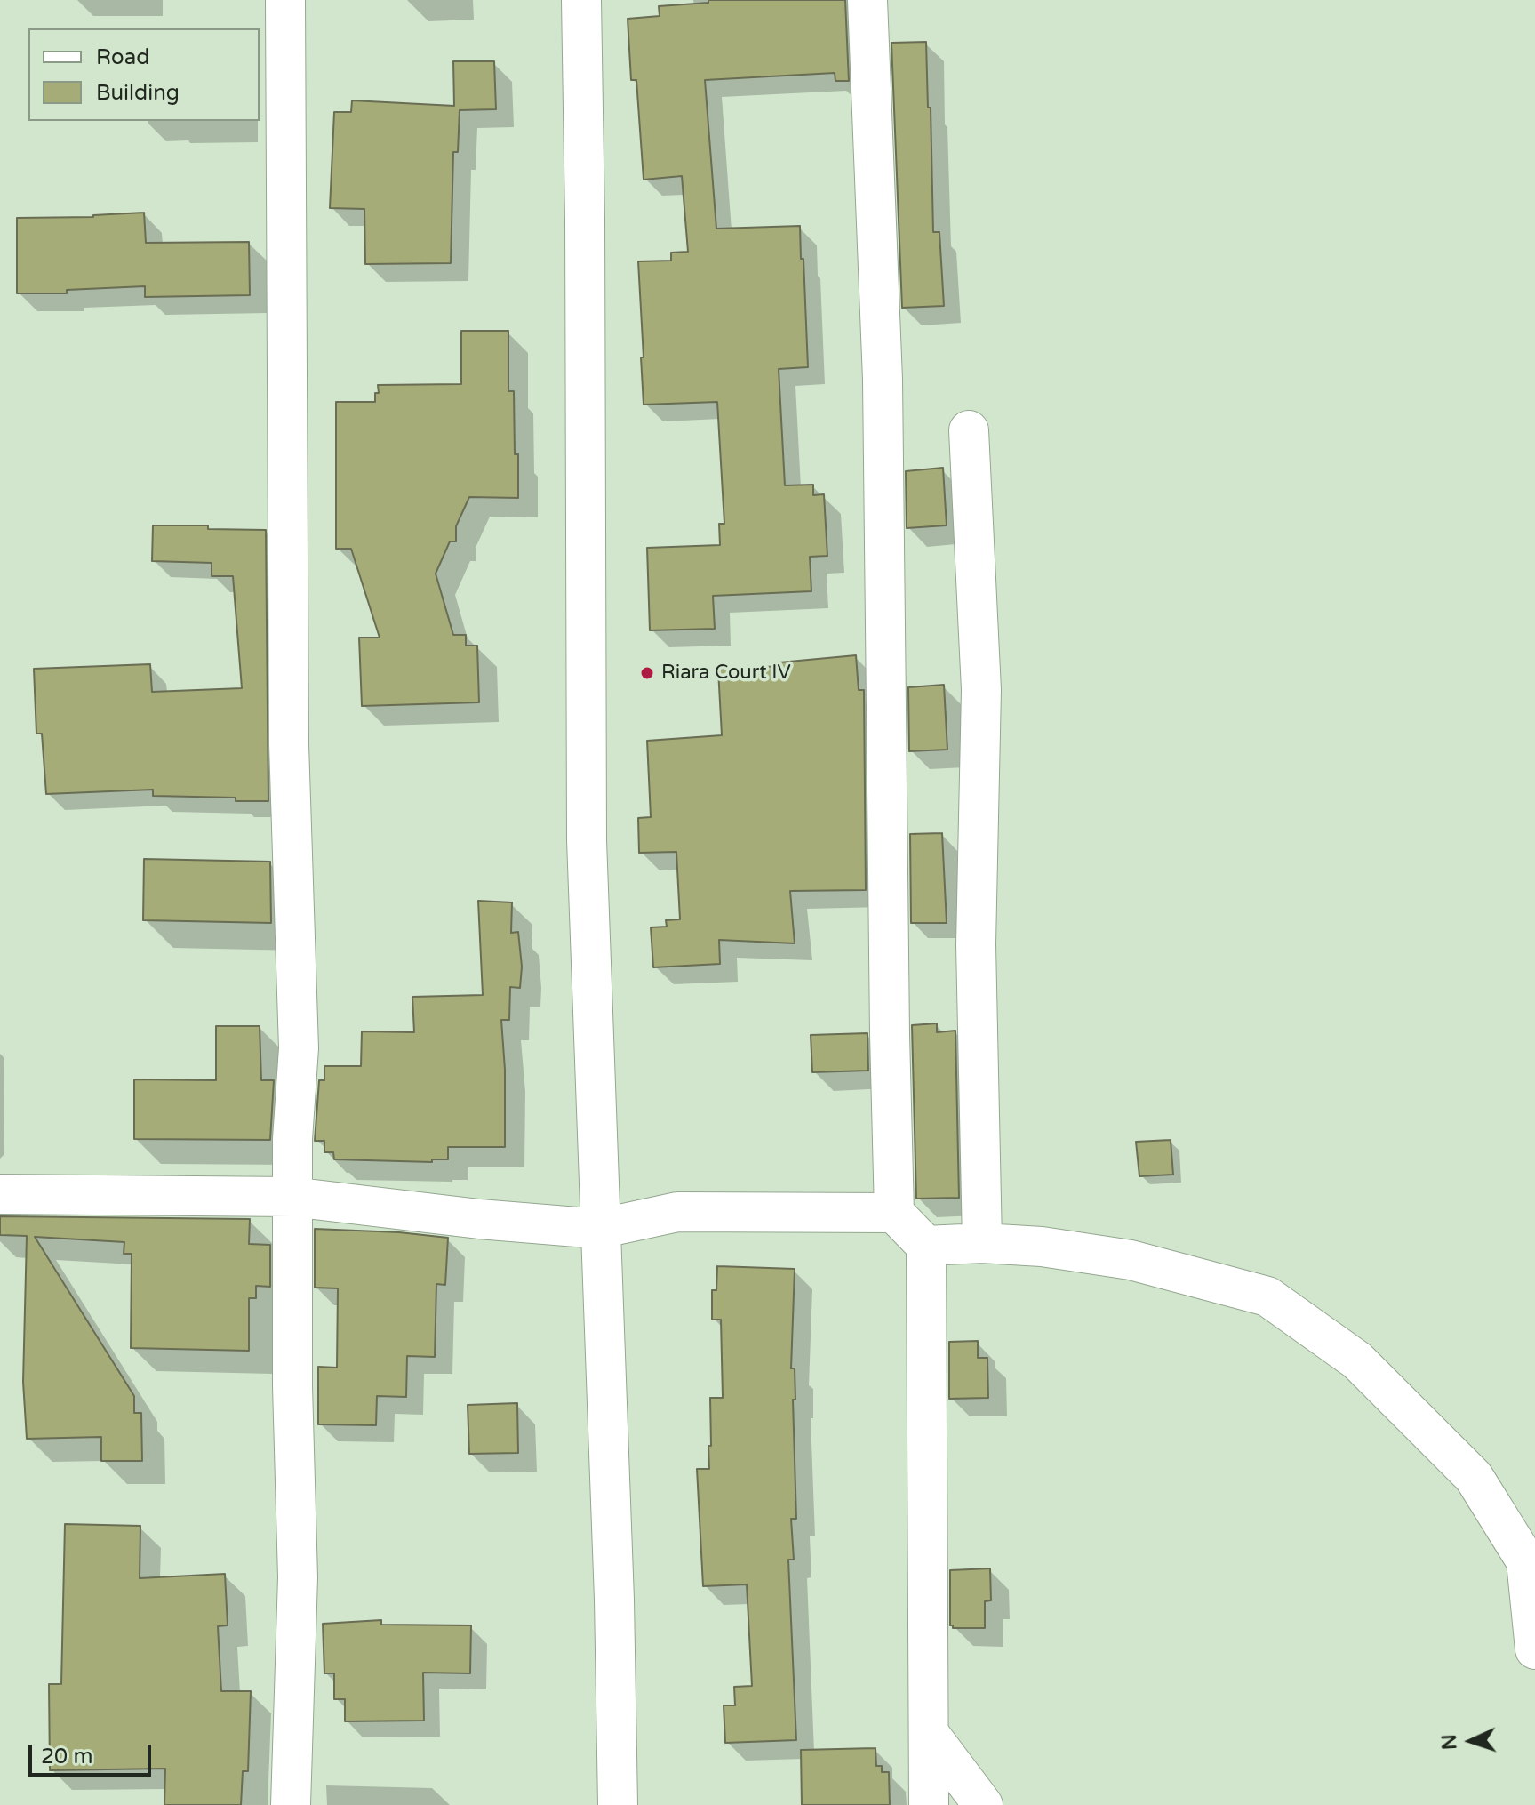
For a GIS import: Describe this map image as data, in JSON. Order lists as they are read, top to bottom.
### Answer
{
  "places": ["Riara Court IV"],
  "legend": ["Road", "Building"],
  "scale_bar": "20 m",
  "north": "left"
}
